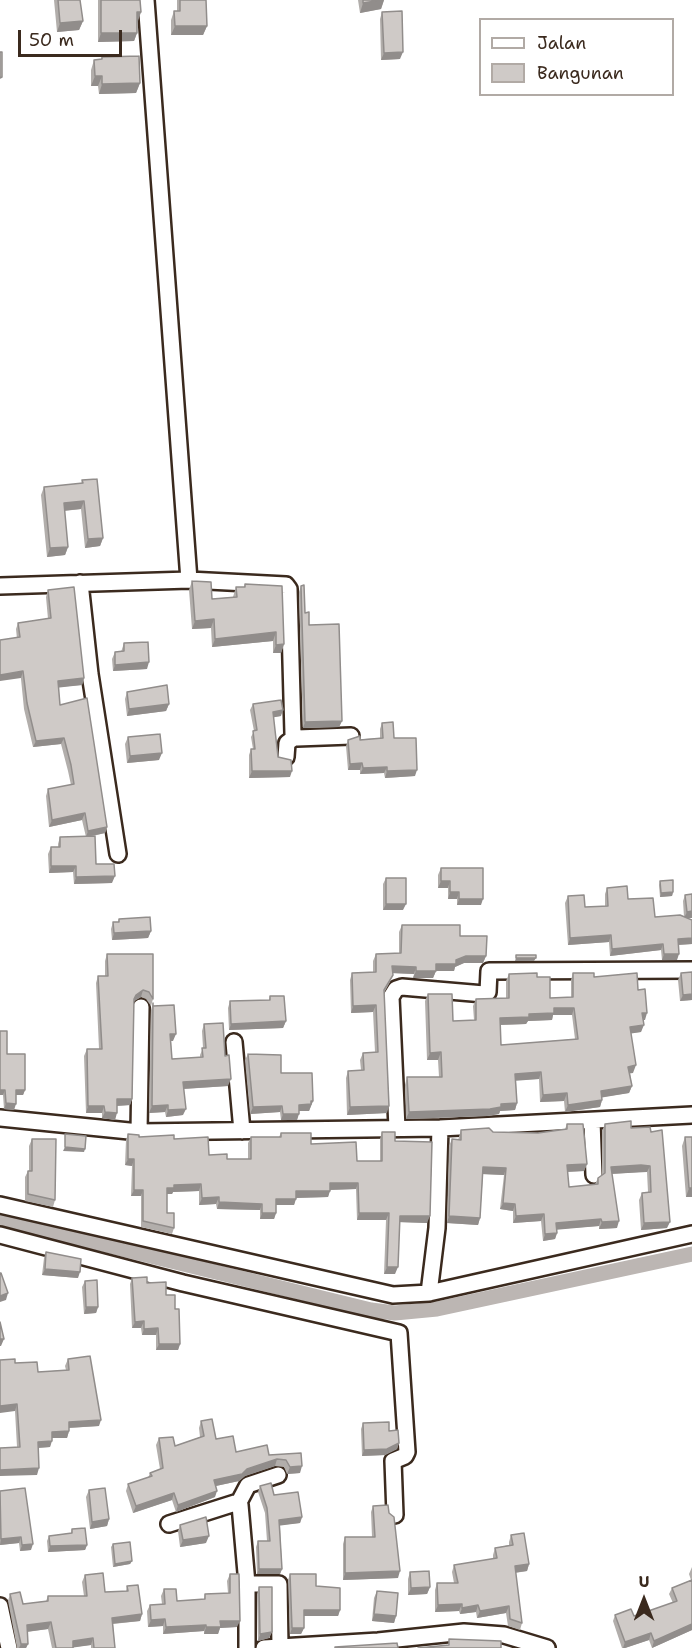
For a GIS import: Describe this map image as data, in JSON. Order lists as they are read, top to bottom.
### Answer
{
  "legend": ["Jalan", "Bangunan"],
  "scale_bar": "50 m",
  "north": "top"
}
